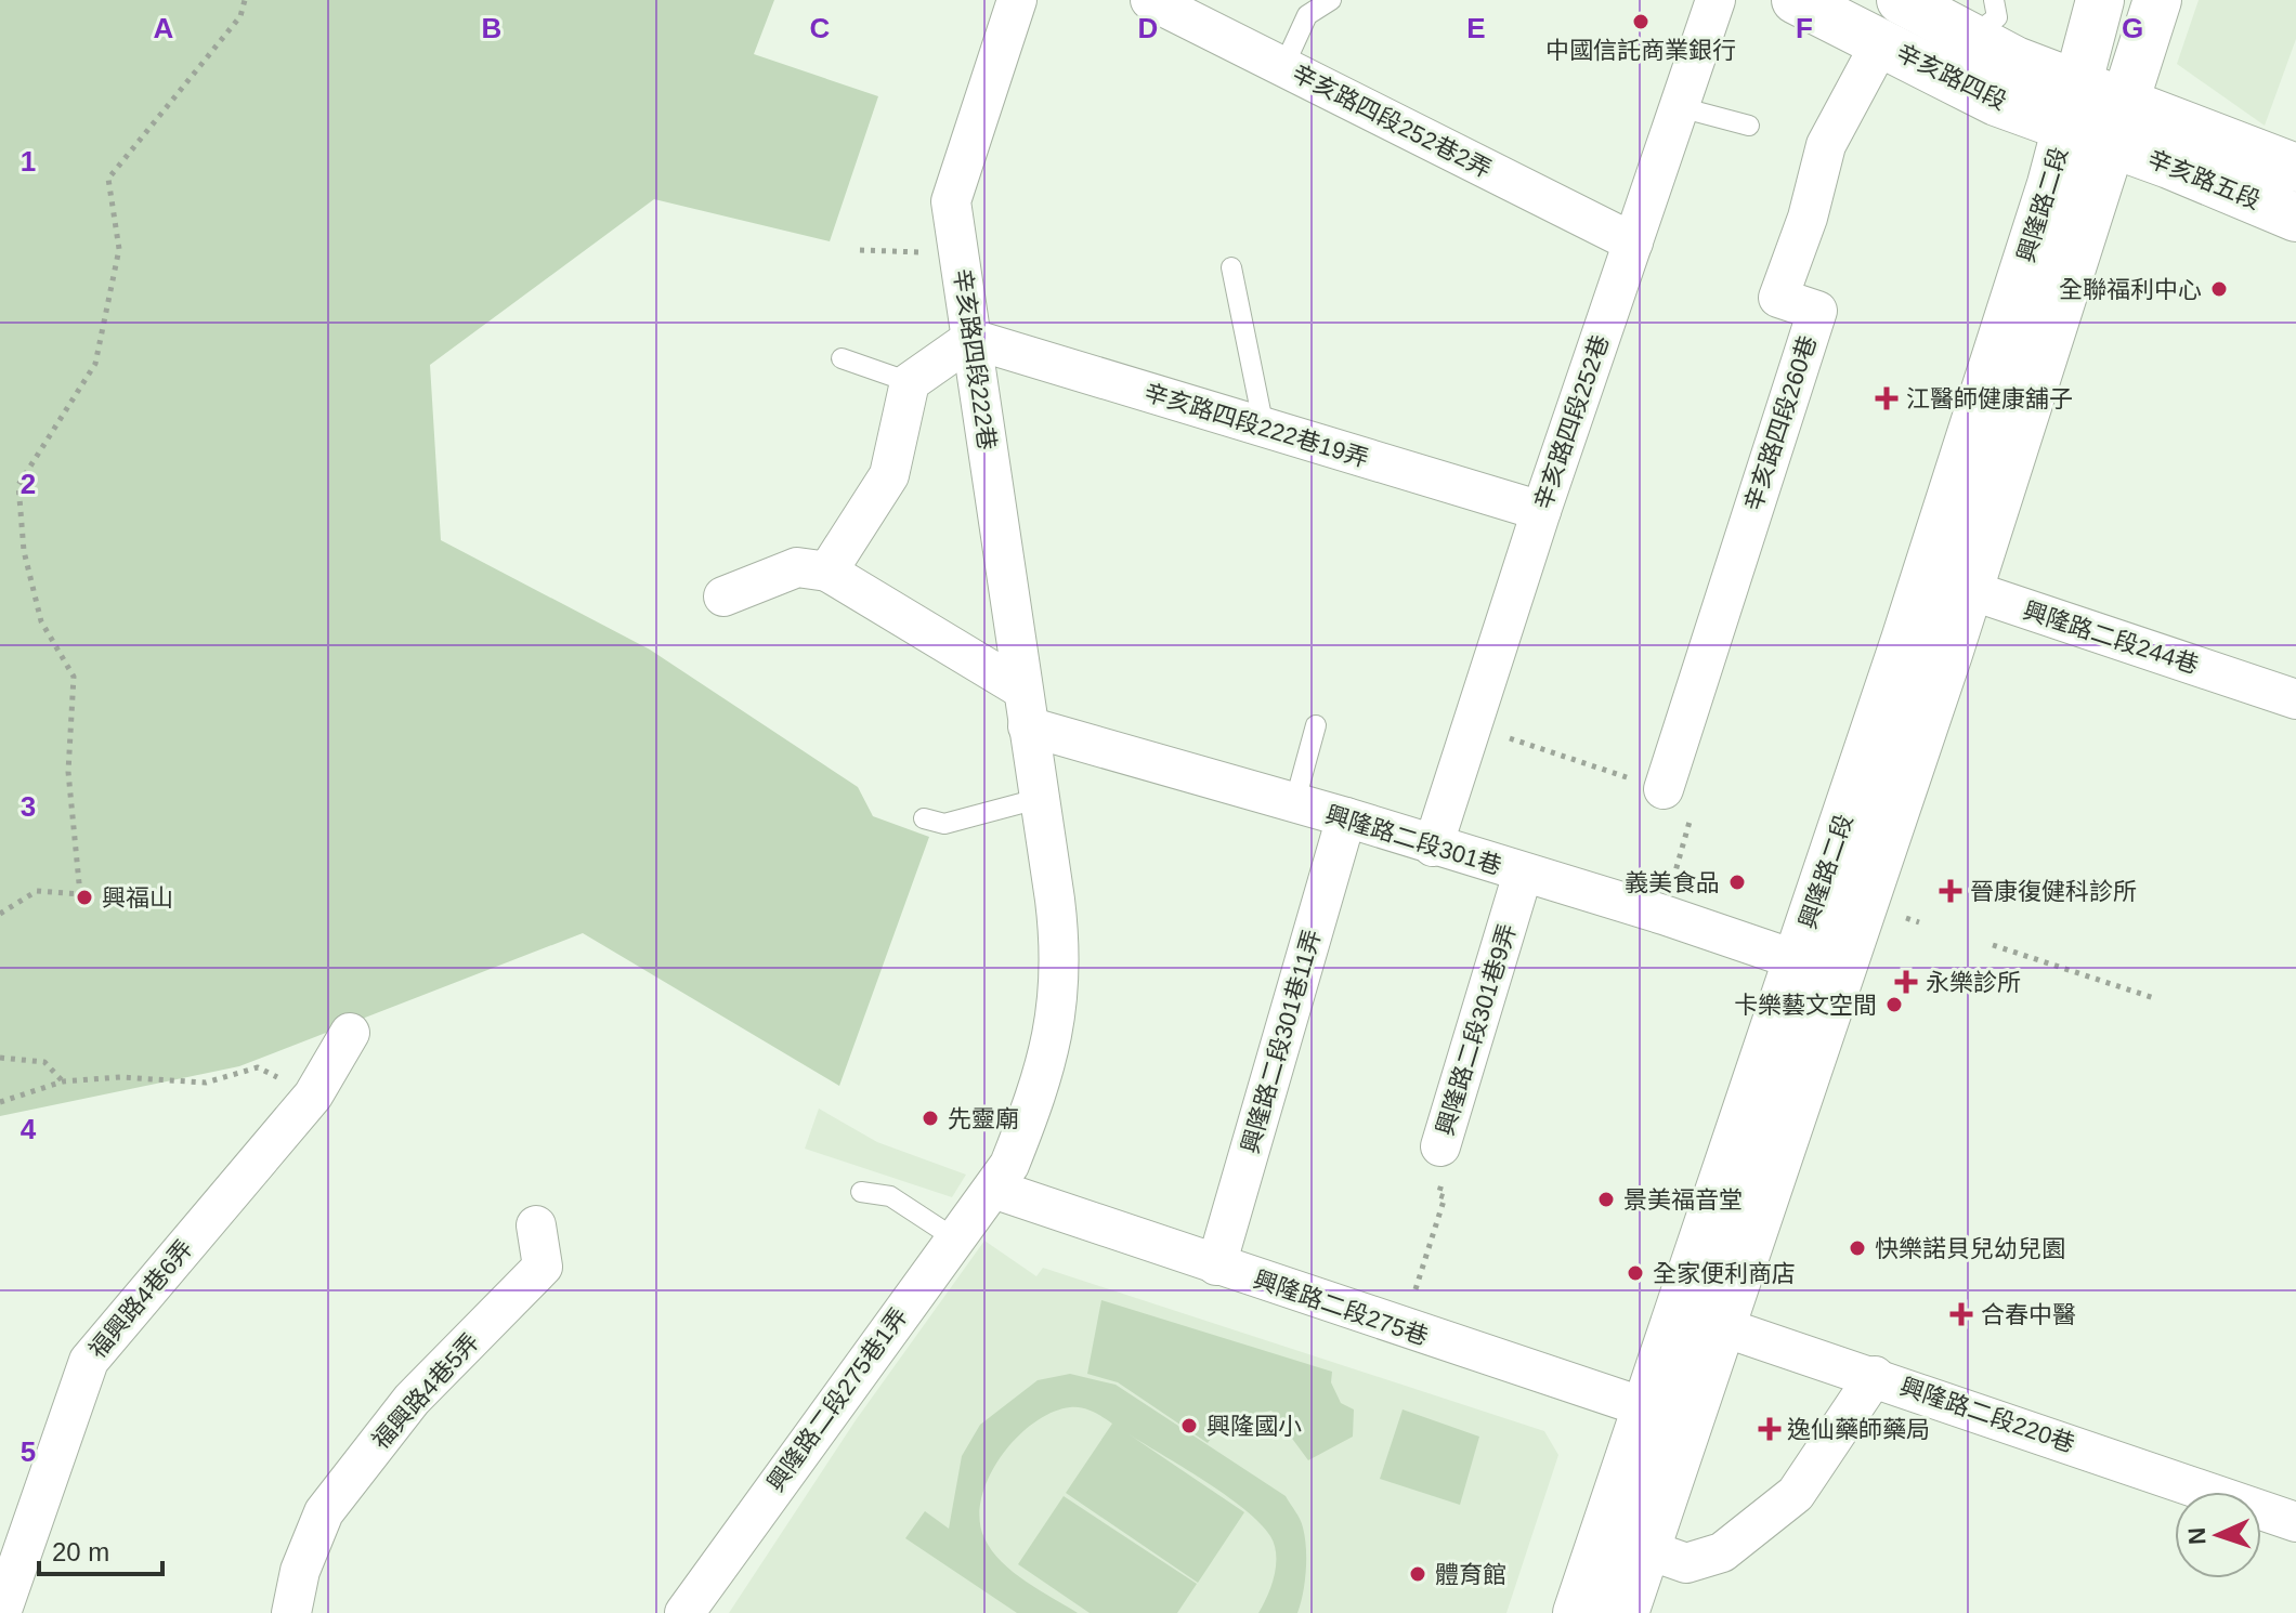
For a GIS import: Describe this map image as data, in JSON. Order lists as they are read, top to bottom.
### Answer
{
  "streets": {
    "main road": ["辛亥路四段", "辛亥路五段", "興隆路二段"],
    "street": [
      "辛亥路四段252巷2弄",
      "辛亥路四段222巷",
      "辛亥路四段252巷",
      "辛亥路四段260巷",
      "辛亥路四段222巷19弄",
      "興隆路二段244巷",
      "興隆路二段301巷",
      "興隆路二段301巷9弄",
      "興隆路二段301巷11弄",
      "福興路4巷6弄",
      "興隆路二段275巷",
      "福興路4巷5弄",
      "興隆路二段275巷1弄",
      "興隆路二段220巷"
    ]
  },
  "crossings": [
    ["辛亥路四段", "辛亥路五段"],
    ["辛亥路四段", "興隆路二段"],
    ["辛亥路四段", "辛亥路四段260巷"],
    ["辛亥路四段252巷2弄", "辛亥路四段252巷"],
    ["辛亥路五段", "興隆路二段"],
    ["興隆路二段", "興隆路二段244巷"],
    ["興隆路二段", "興隆路二段301巷"],
    ["興隆路二段", "興隆路二段275巷"],
    ["興隆路二段", "興隆路二段220巷"],
    ["辛亥路四段222巷", "辛亥路四段222巷19弄"],
    ["辛亥路四段222巷", "興隆路二段301巷"],
    ["辛亥路四段222巷", "興隆路二段275巷1弄"],
    ["辛亥路四段252巷", "辛亥路四段222巷19弄"],
    ["辛亥路四段252巷", "興隆路二段301巷"],
    ["興隆路二段301巷", "興隆路二段301巷9弄"],
    ["興隆路二段301巷", "興隆路二段301巷11弄"],
    ["興隆路二段301巷9弄", "興隆路二段275巷"],
    ["興隆路二段301巷11弄", "興隆路二段275巷"],
    ["興隆路二段275巷", "興隆路二段275巷1弄"]
  ],
  "places": {
    "other": [
      "中國信託商業銀行",
      "全聯福利中心",
      "義美食品",
      "興福山",
      "卡樂藝文空間",
      "先靈廟",
      "景美福音堂",
      "快樂諾貝兒幼兒園",
      "全家便利商店",
      "興隆國小",
      "體育館"
    ],
    "health": [
      "江醫師健康舖子",
      "晉康復健科診所",
      "永樂診所",
      "合春中醫",
      "逸仙藥師藥局"
    ]
  },
  "scale_bar": "20 m",
  "north": "left",
  "grid": {
    "columns": [
      "A",
      "B",
      "C",
      "D",
      "E",
      "F",
      "G"
    ],
    "rows": [
      "1",
      "2",
      "3",
      "4",
      "5"
    ]
  }
}
